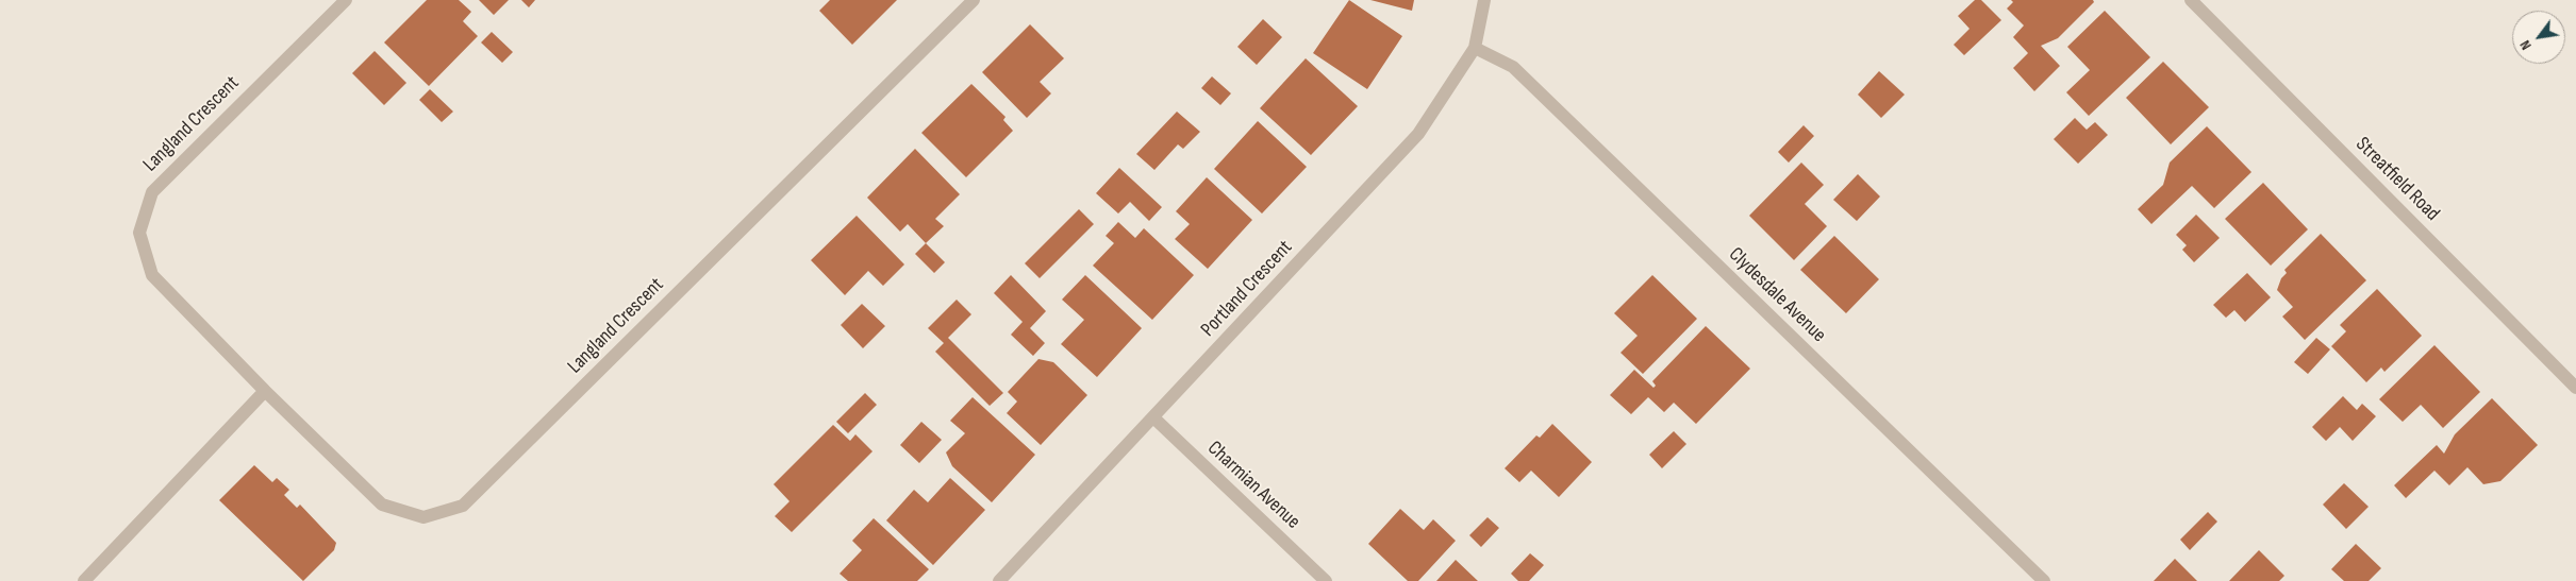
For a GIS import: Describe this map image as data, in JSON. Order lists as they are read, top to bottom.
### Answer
{
  "streets": {
    "street": [
      "Langland Crescent",
      "Streatfield Road",
      "Portland Crescent",
      "Clydesdale Avenue",
      "Charmian Avenue"
    ]
  },
  "crossings": [
    ["Portland Crescent", "Clydesdale Avenue"],
    ["Portland Crescent", "Charmian Avenue"]
  ],
  "north": "bottom left"
}
